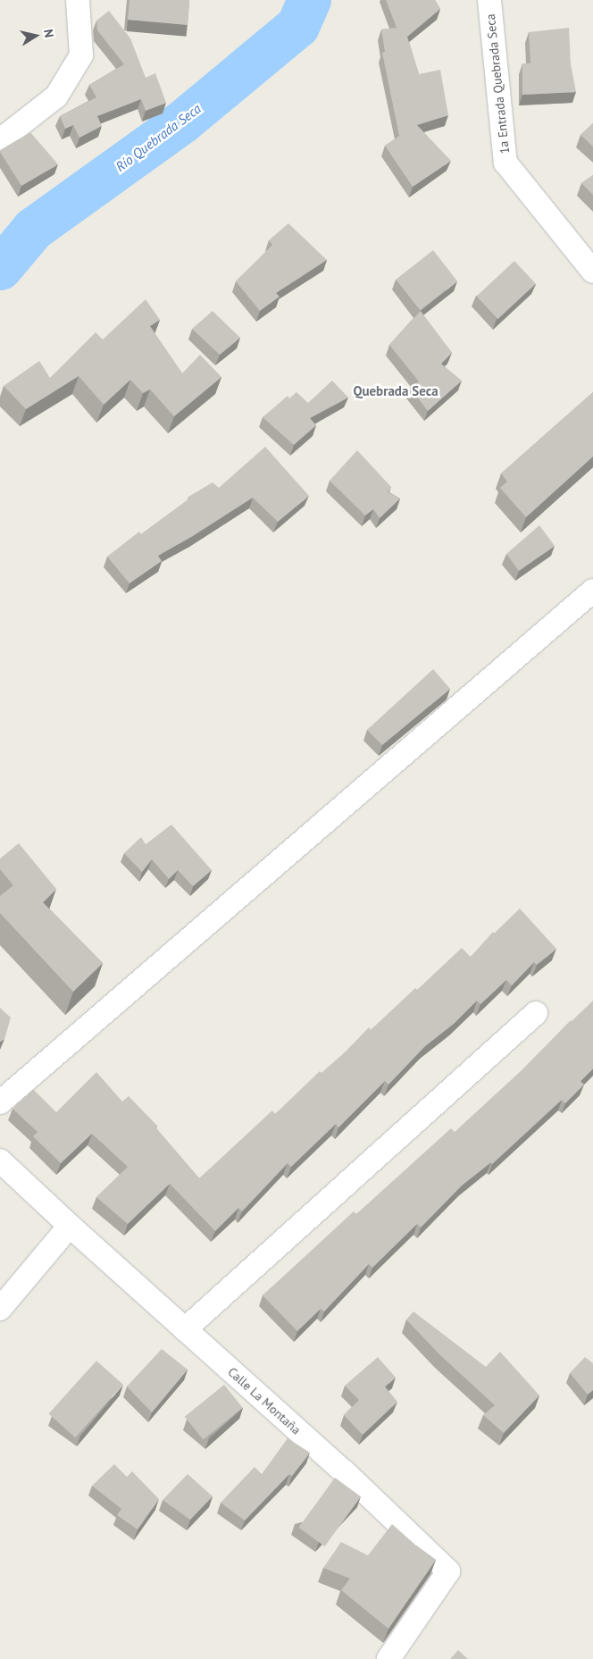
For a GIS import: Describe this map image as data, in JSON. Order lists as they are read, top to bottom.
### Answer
{
  "streets": {
    "street": ["1a Entrada Quebrada Seca", "Calle La Montaña"]
  },
  "districts": ["Quebrada Seca"],
  "water": ["Río Quebrada Seca"],
  "north": "right"
}
